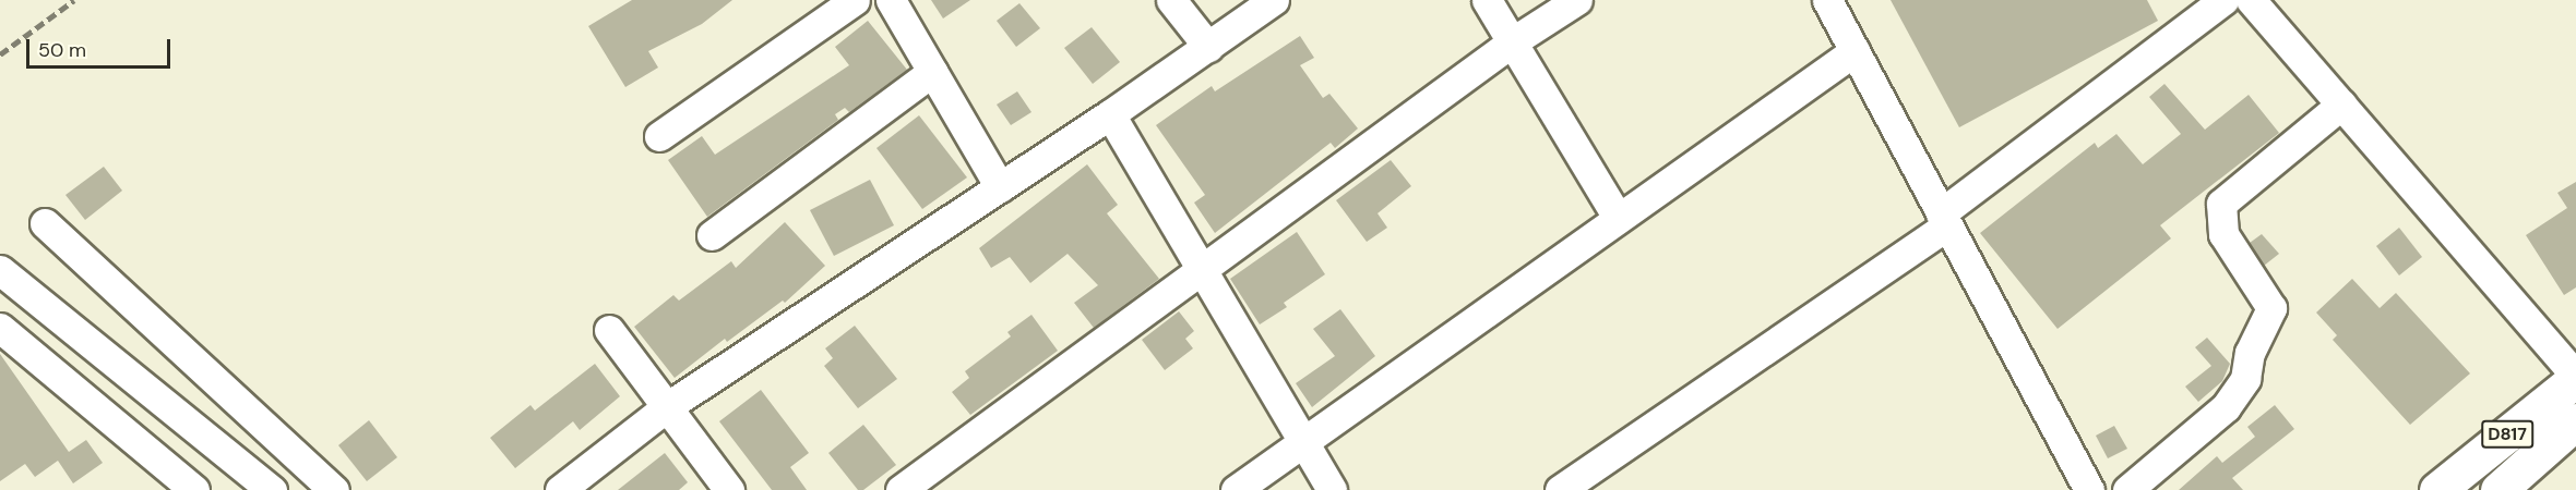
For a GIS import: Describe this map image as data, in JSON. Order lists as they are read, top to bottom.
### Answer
{
  "streets": {
    "highway": ["D817"]
  },
  "scale_bar": "50 m"
}
